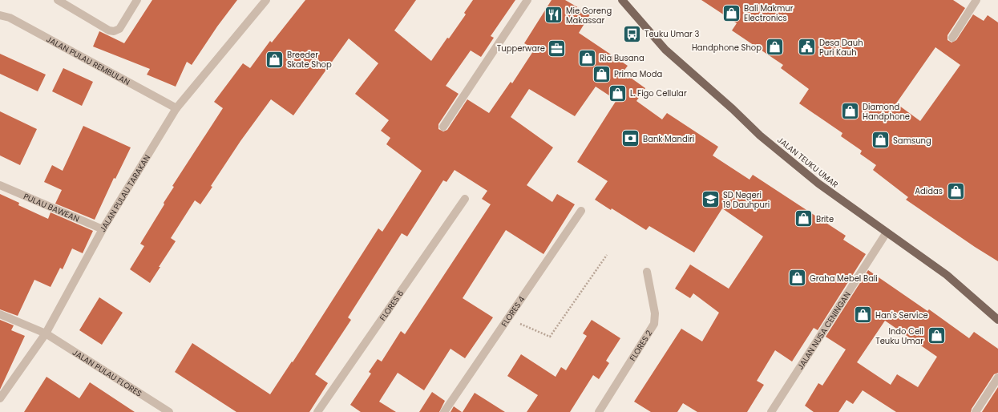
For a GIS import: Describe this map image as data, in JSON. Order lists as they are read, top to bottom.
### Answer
{
  "streets": {
    "main road": ["JALAN TEUKU UMAR"],
    "street": [
      "JALAN PULAU REMBULAN",
      "JALAN PULAU TARAKAN",
      "PULAU BAWEAN",
      "FLORES 6",
      "FLORES 4",
      "JALAN NUSA CENINGAN",
      "FLORES 2",
      "JALAN PULAU FLORES"
    ]
  },
  "crossings": [
    ["JALAN PULAU REMBULAN", "JALAN PULAU TARAKAN"],
    ["JALAN TEUKU UMAR", "JALAN NUSA CENINGAN"],
    ["JALAN PULAU TARAKAN", "PULAU BAWEAN"],
    ["JALAN PULAU TARAKAN", "JALAN PULAU FLORES"]
  ],
  "places": {
    "shop": [
      "Bali Makmur Electronics",
      "Handphone Shop",
      "Ria Busana",
      "Breeder Skate Shop",
      "Prima Moda",
      "L. Figo Cellular",
      "Diamond Handphone",
      "Samsung",
      "Adidas",
      "Brite",
      "Graha Mebel Bali",
      "Han's Service",
      "Indo Cell Teuku Umar"
    ],
    "restaurant": ["Mie Goreng Makassar"],
    "bus stop": ["Teuku Umar 3"],
    "public building": ["Desa Dauh Puri Kauh"],
    "office": ["Tupperware"],
    "bank": ["Bank Mandiri"],
    "school or university": ["SD Negeri 19 Dauhpuri"]
  }
}
